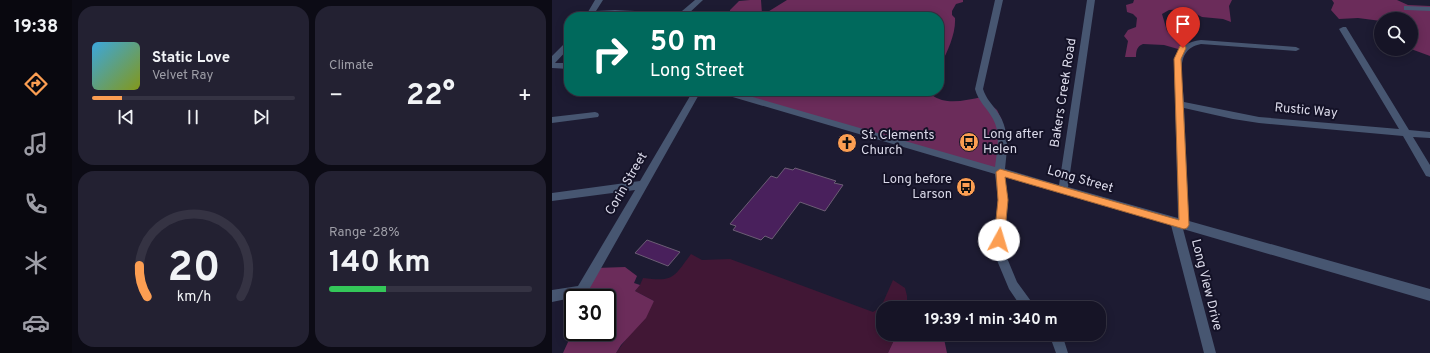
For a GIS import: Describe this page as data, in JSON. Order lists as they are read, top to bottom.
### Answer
{
  "streets": {
    "street": [
      "Bakers Creek Road",
      "Rustic Way",
      "Long Street",
      "Corin Street",
      "Long View Drive"
    ]
  },
  "crossings": [
    ["Bakers Creek Road", "Long Street"],
    ["Rustic Way", "Long View Drive"],
    ["Long Street", "Long View Drive"]
  ],
  "places": {
    "bus stop": ["Long after Helen", "Long before Larson"],
    "church": ["St. Clements Church"]
  },
  "page": {
    "tabs": "19:38",
    "tile": [
      "Climate",
      ["Range · 28%", "140 km"]
    ],
    "turn": ["50 m", "Long Street"],
    "song": ["Static Love", "Velvet Ray"],
    "heat": ["−", "22°", "+"],
    "limit": "30",
    "trip": "19:39 · 1 min · 340 m",
    "gauge": ["20", "km/h"]
  }
}
